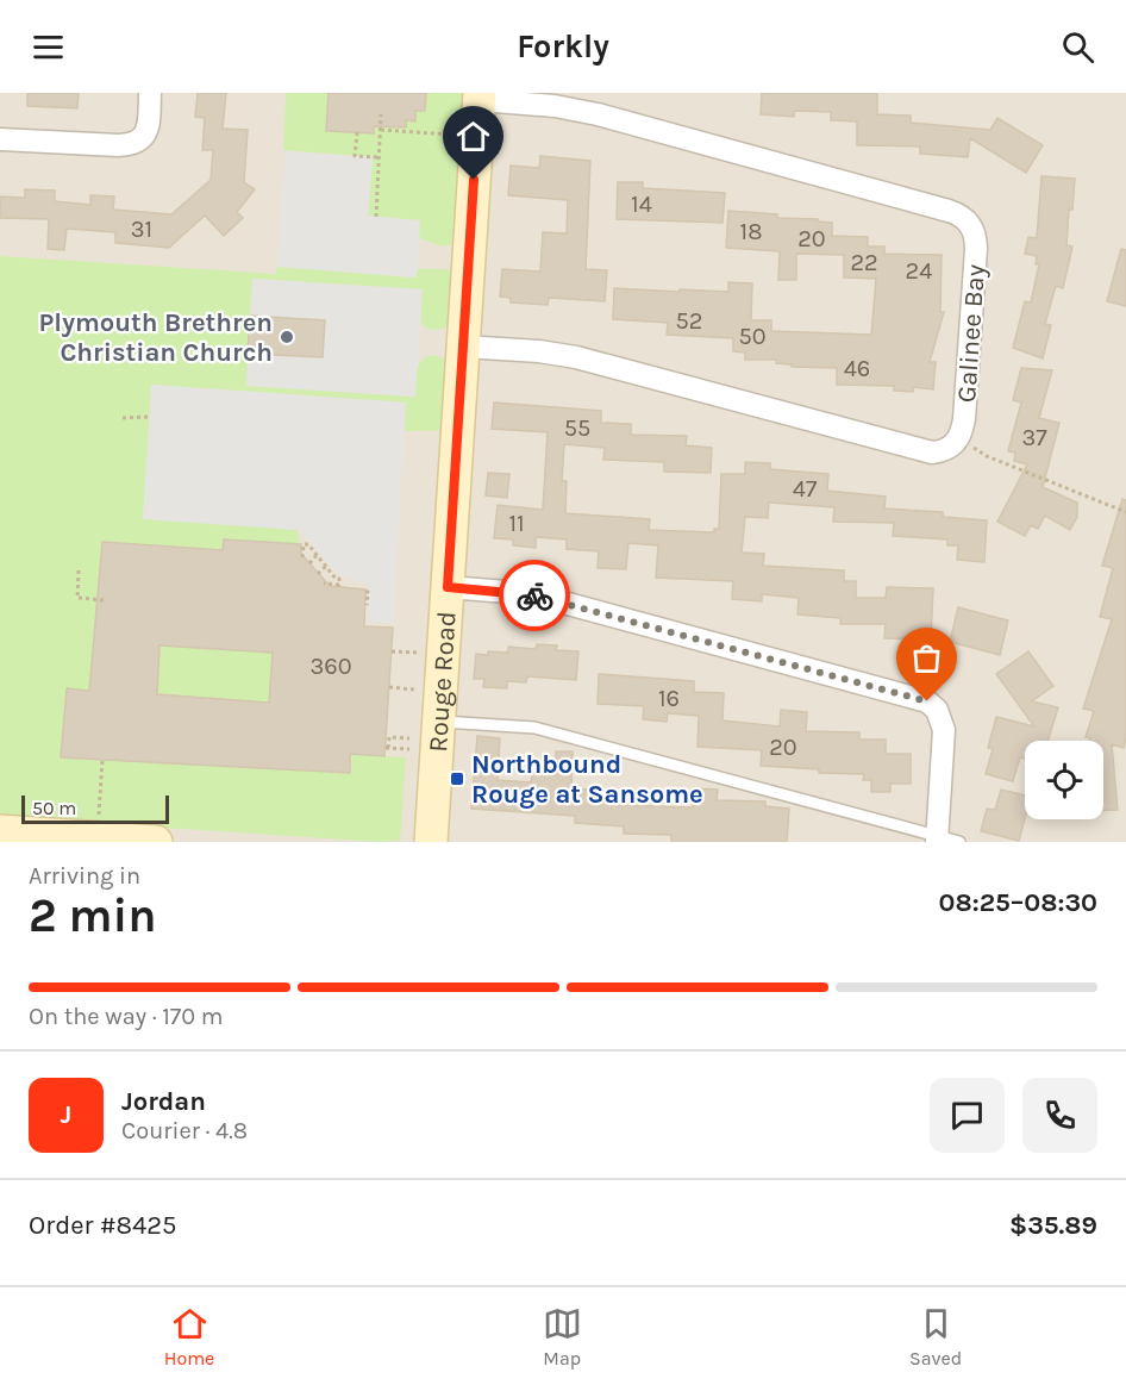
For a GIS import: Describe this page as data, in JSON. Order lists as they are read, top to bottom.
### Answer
{
  "streets": {
    "street": ["Galinee Bay", "Rouge Road"]
  },
  "crossings": [
    ["Galinee Bay", "Rouge Road"]
  ],
  "places": {
    "other": ["Plymouth Brethren Christian Church"],
    "transit": ["Northbound Rouge at Sansome"]
  },
  "house_numbers": [
    "14",
    "31",
    "18",
    "20",
    "22",
    "24",
    "52",
    "50",
    "46",
    "55",
    "37",
    "47",
    "11",
    "360",
    "16",
    "20"
  ],
  "scale_bar": "50 m",
  "page": {
    "header": "Forkly",
    "scale": "50 m",
    "heading": ["2 min", "Arriving in", "08:25–08:30"],
    "panel": [
      "Jordan",
      "Courier · 4.8",
      "Order #8425",
      "$35.89"
    ],
    "bar": "On the way · 170 m",
    "round": "J",
    "tabs": ["Home", "Map", "Saved"]
  }
}
